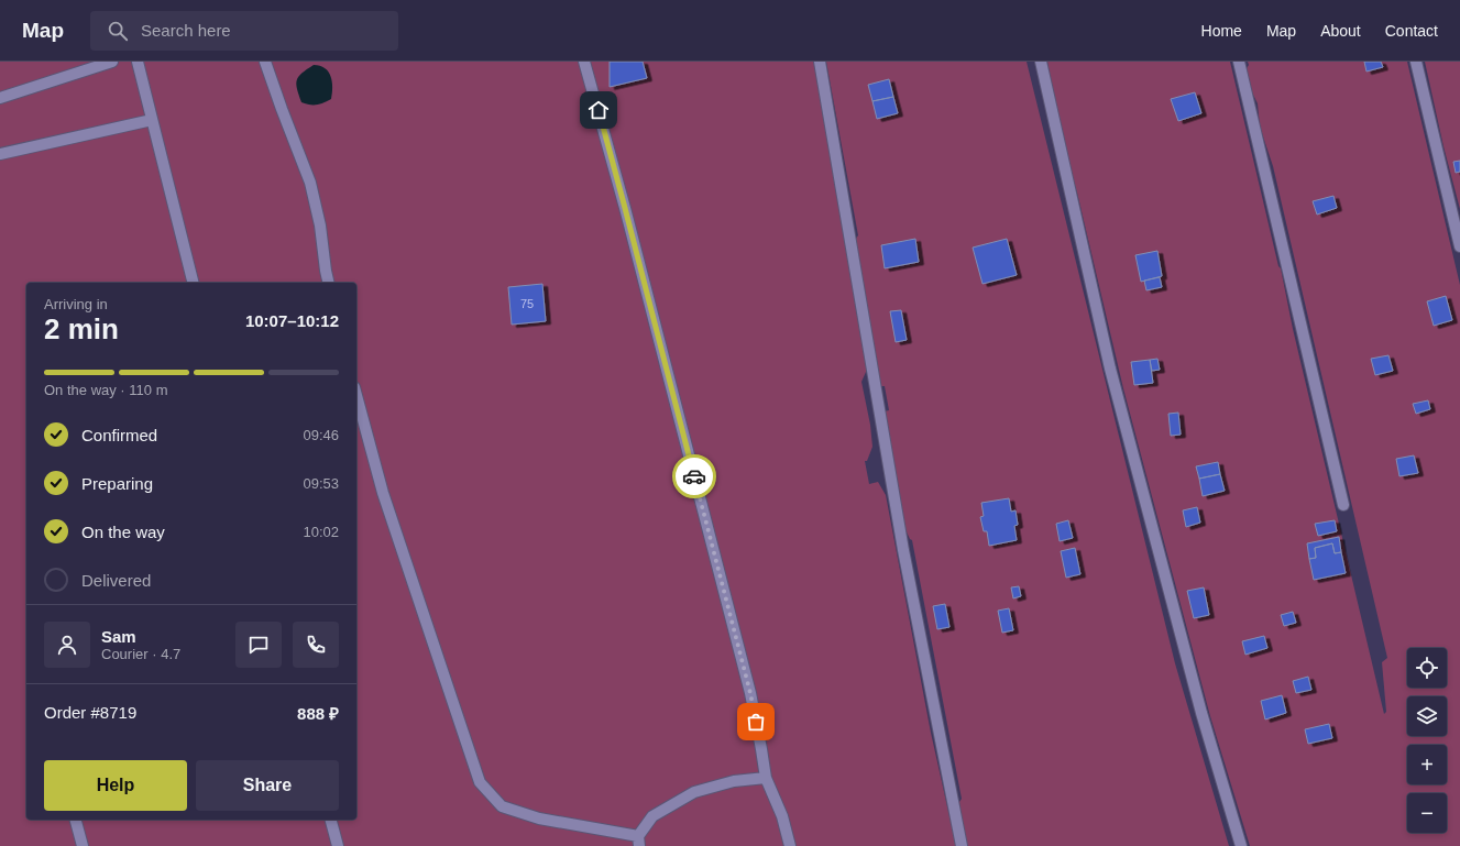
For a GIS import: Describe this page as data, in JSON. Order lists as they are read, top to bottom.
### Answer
{
  "house_numbers": ["75"],
  "page": {
    "header": "Map",
    "search": "Search here",
    "nav": [
      "Home",
      "Map",
      "About",
      "Contact"
    ],
    "heading": ["2 min", "Arriving in", "10:07–10:12"],
    "panel": [
      "Sam",
      "Courier · 4.7",
      "Order #8719",
      "888 ₽"
    ],
    "bar": "On the way · 110 m",
    "list": [
      ["Confirmed", "09:46"],
      ["Preparing", "09:53"],
      ["On the way", "10:02"],
      "Delivered"
    ],
    "map_buttons": ["+", "−"],
    "buttons": ["Help", "Share"]
  }
}
